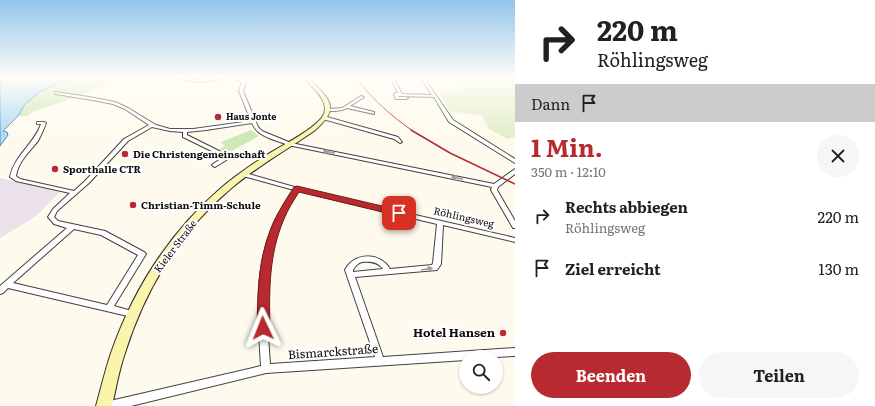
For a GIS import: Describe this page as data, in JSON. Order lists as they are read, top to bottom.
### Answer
{
  "streets": {
    "main road": ["Kieler Straße"],
    "street": ["Röhlingsweg", "Bismarckstraße"]
  },
  "crossings": [
    ["Röhlingsweg", "Kieler Straße"]
  ],
  "places": [
    "Haus Jonte",
    "Die Christengemeinschaft",
    "Sporthalle CTR",
    "Christian-Timm-Schule",
    "Hotel Hansen"
  ],
  "page": {
    "turn": ["220 m", "Röhlingsweg"],
    "then": "Dann",
    "heading": ["1 Min.", "350 m · 12:10"],
    "list": [
      {
        "name": "Rechts abbiegen",
        "note": "Röhlingsweg",
        "value": "220 m"
      },
      {
        "name": "Ziel erreicht",
        "value": "130 m"
      }
    ],
    "buttons": ["Beenden", "Teilen"]
  }
}
